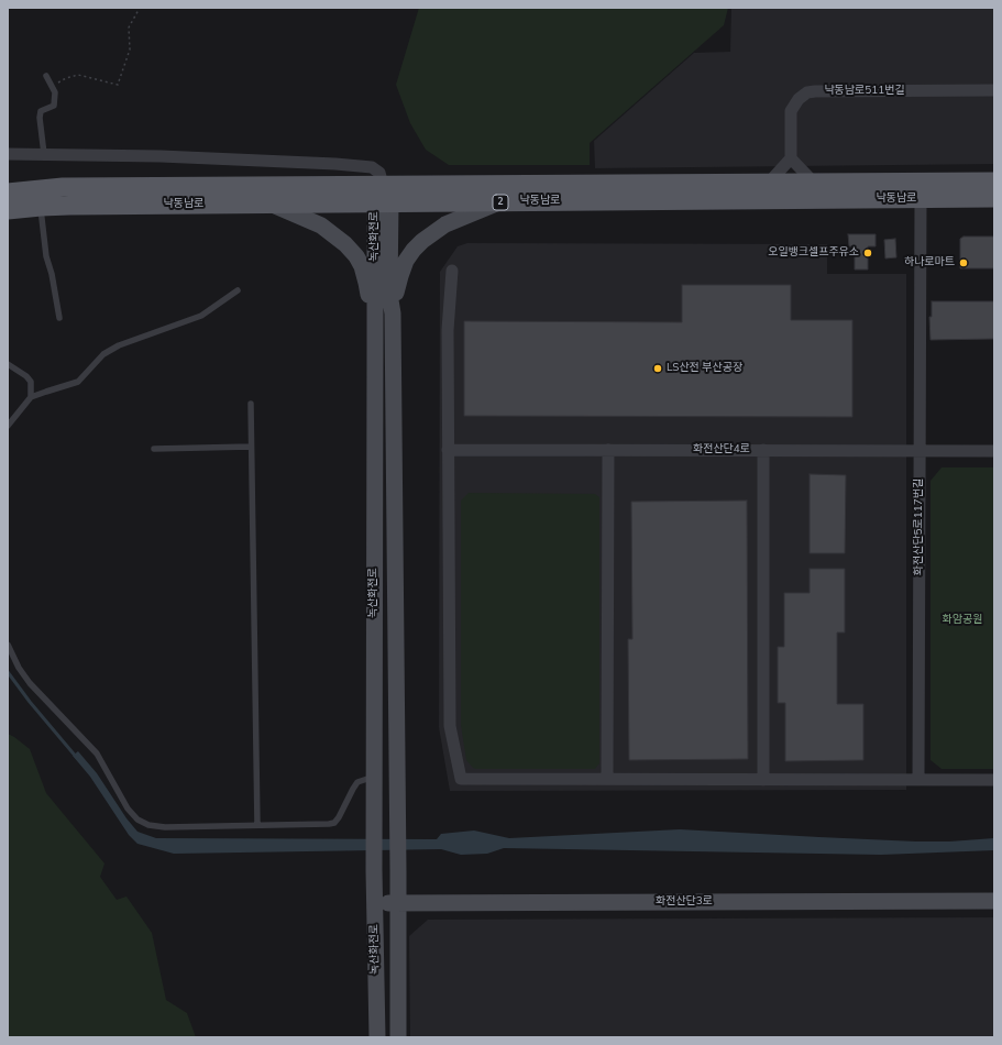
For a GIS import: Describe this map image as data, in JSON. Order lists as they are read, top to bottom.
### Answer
{
  "streets": {
    "main road": [
      "낙동남로",
      "2",
      "녹산화전로",
      "화전산단3로"
    ],
    "street": ["낙동남로511번길", "화전산단4로", "화전산단5로117번길"]
  },
  "crossings": [
    ["낙동남로", "녹산화전로"],
    ["낙동남로", "화전산단5로117번길"],
    ["녹산화전로", "화전산단3로"],
    ["화전산단4로", "화전산단5로117번길"]
  ],
  "parks": ["화암공원"],
  "places": ["오일뱅크셀프주유소", "하나로마트", "LS산전 부산공장"]
}
